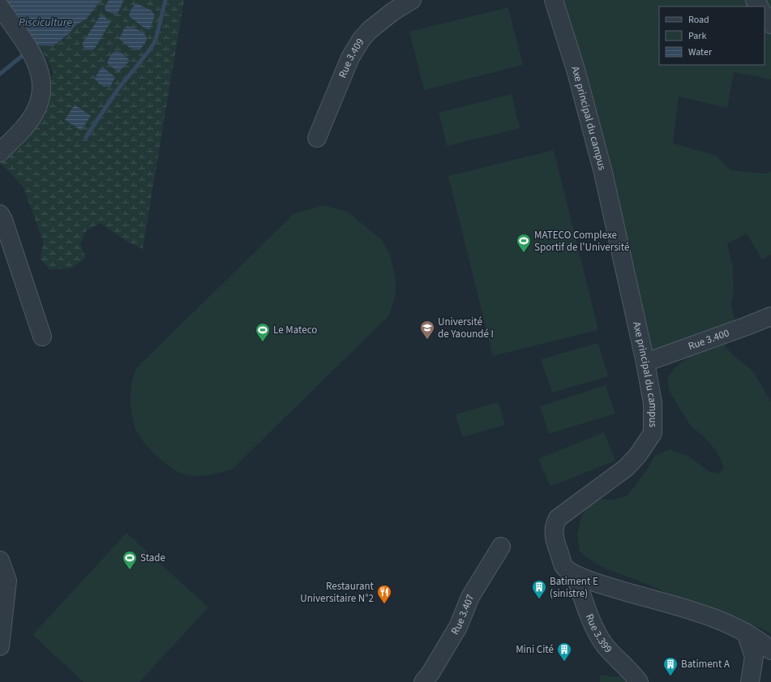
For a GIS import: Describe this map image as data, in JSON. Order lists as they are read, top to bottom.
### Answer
{
  "streets": {
    "street": [
      "Rue 3.409",
      "Axe principal du campus",
      "Rue 3.400",
      "Rue 3.407",
      "Rue 3.399"
    ]
  },
  "crossings": [
    ["Axe principal du campus", "Rue 3.400"],
    ["Axe principal du campus", "Rue 3.399"]
  ],
  "water": ["Pisciculture"],
  "places": {
    "sports": ["MATECO Complexe Sportif de l'Université", "Le Mateco", "Stade"],
    "school or university": ["Université de Yaoundé I"],
    "building": ["Batiment E (sinistre)", "Mini Cité", "Batiment A"],
    "restaurant": ["Restaurant Universitaire N°2"]
  },
  "legend": ["Road", "Park", "Water"]
}
